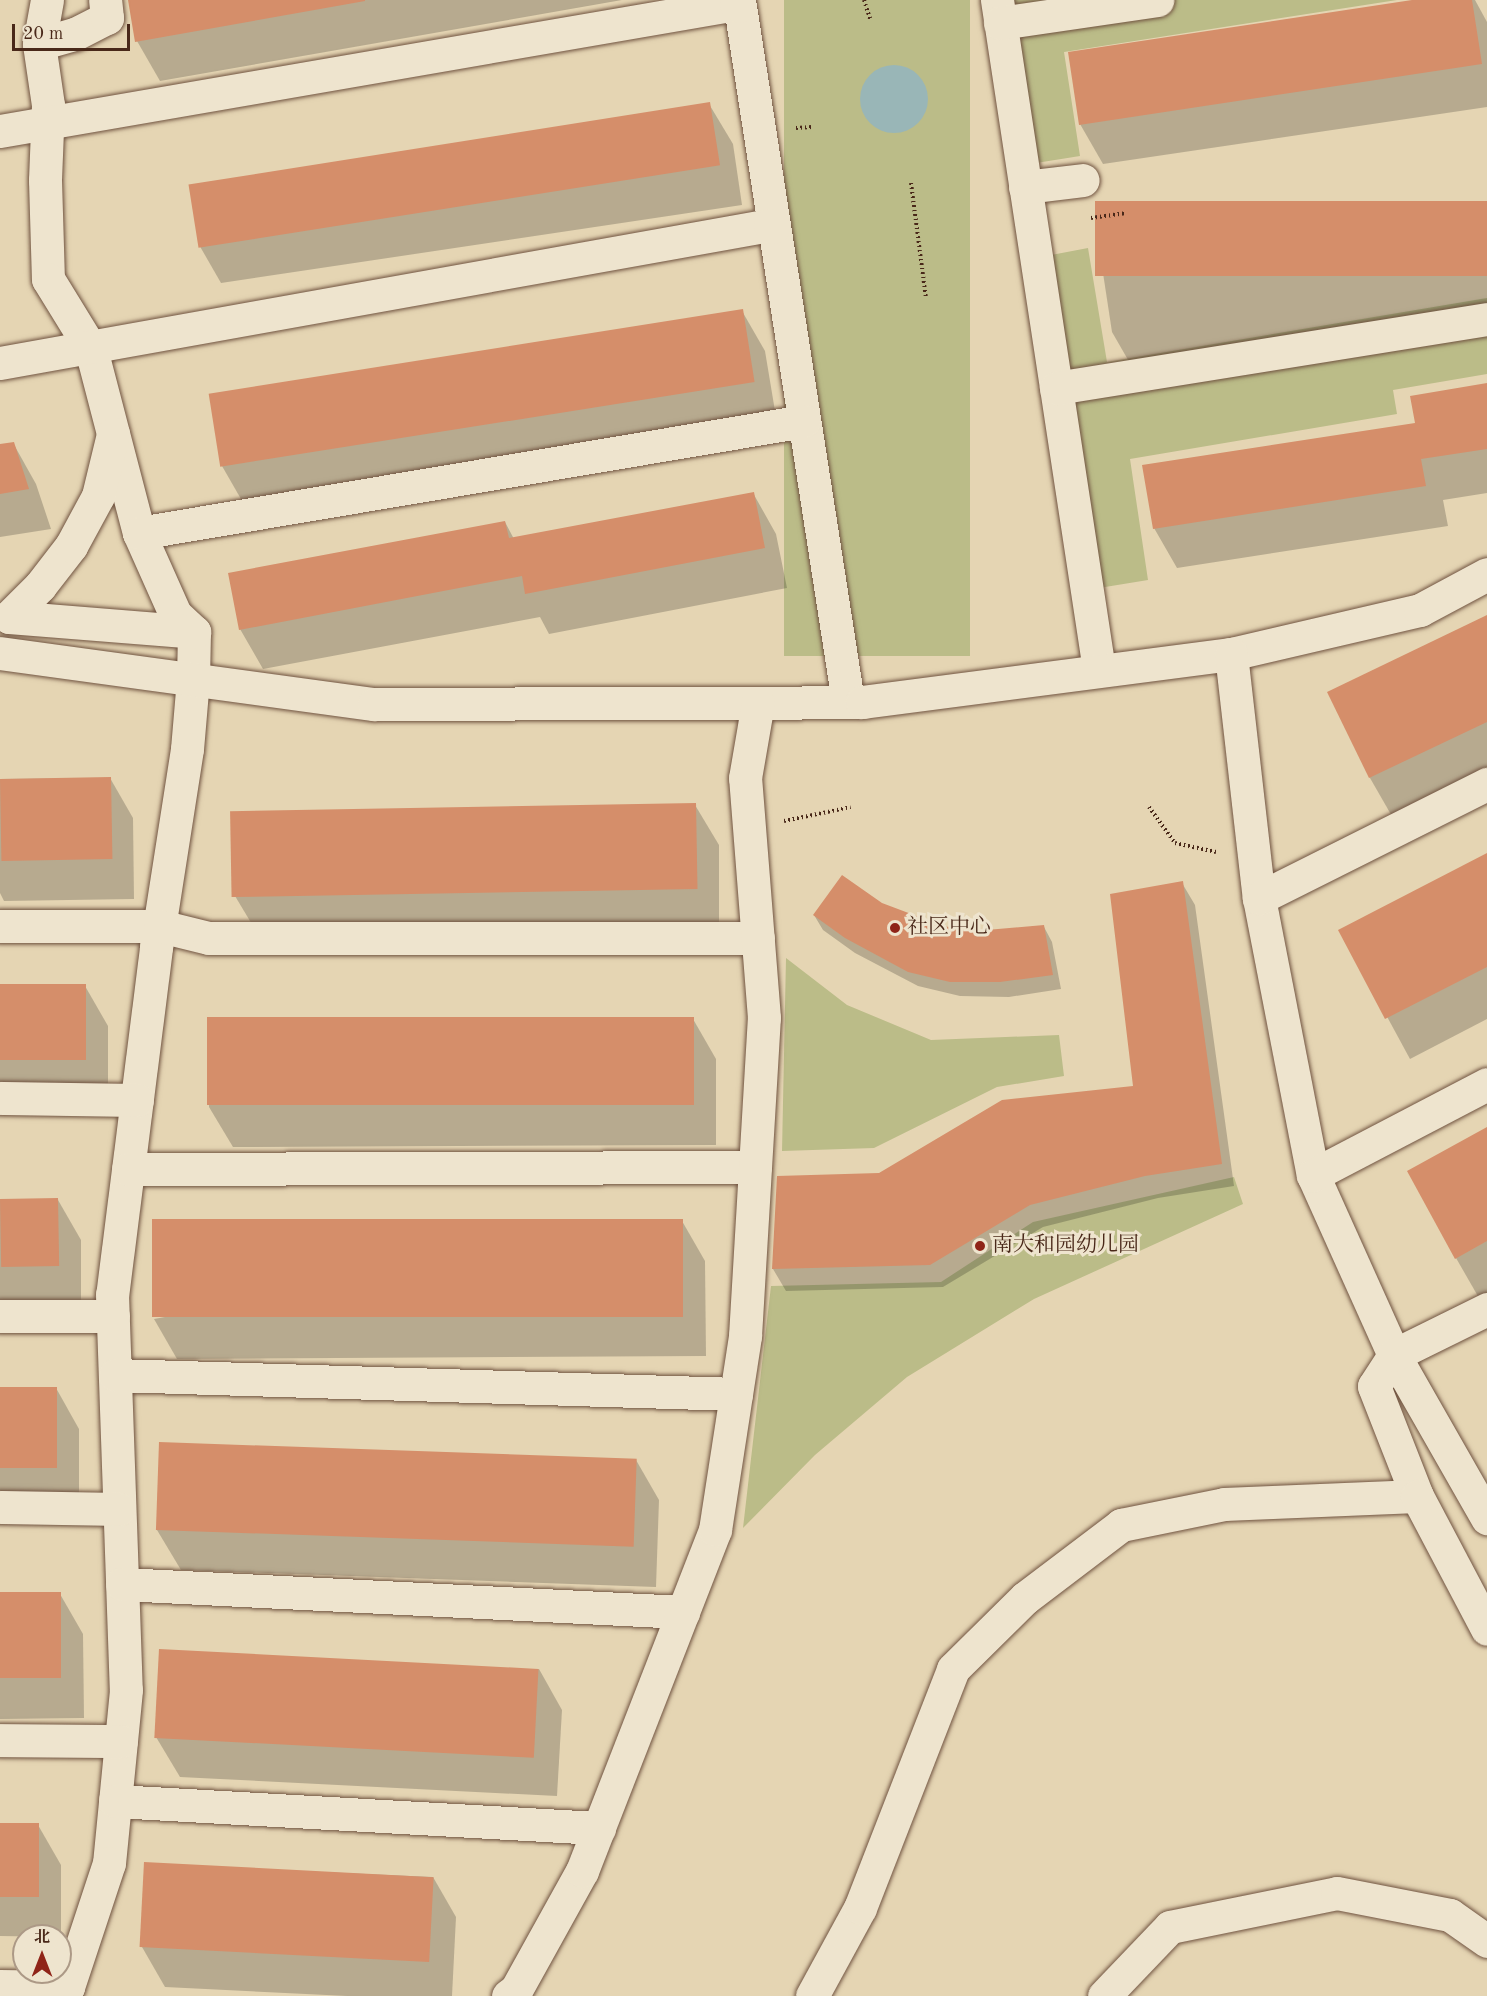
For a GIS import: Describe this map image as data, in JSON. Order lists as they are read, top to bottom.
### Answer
{
  "places": ["社区中心", "南大和园幼儿园"],
  "scale_bar": "20 m",
  "north": "top"
}
